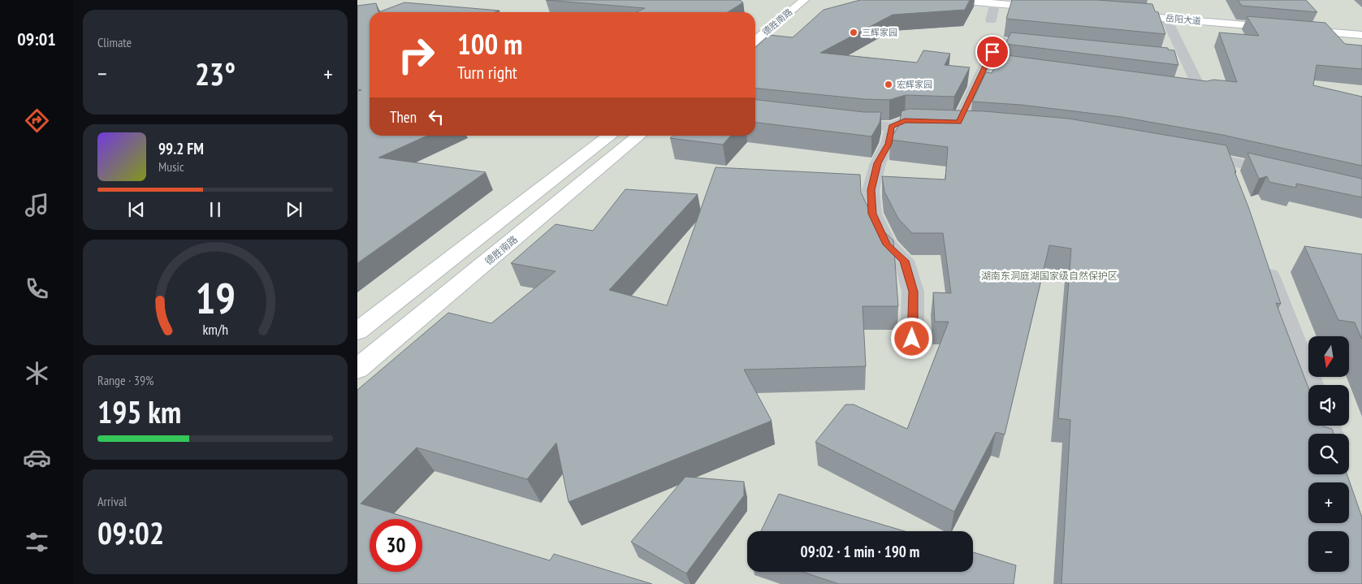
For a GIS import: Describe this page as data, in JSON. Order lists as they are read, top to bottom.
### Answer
{
  "streets": {
    "main road": ["岳阳大道", "德胜南路"]
  },
  "parks": ["湖南东洞庭湖国家级自然保护区"],
  "places": ["三辉家园", "宏辉家园"],
  "north": "bottom",
  "page": {
    "tabs": "09:01",
    "tile": [
      "Climate",
      ["Range · 39%", "195 km"],
      ["Arrival", "09:02"]
    ],
    "turn": ["100 m", "Turn right"],
    "heat": ["−", "23°", "+"],
    "then": "Then",
    "song": ["99.2 FM", "Music"],
    "map_buttons": ["+", "−"],
    "limit": "30",
    "trip": "09:02 · 1 min · 190 m",
    "gauge": ["19", "km/h"]
  }
}
